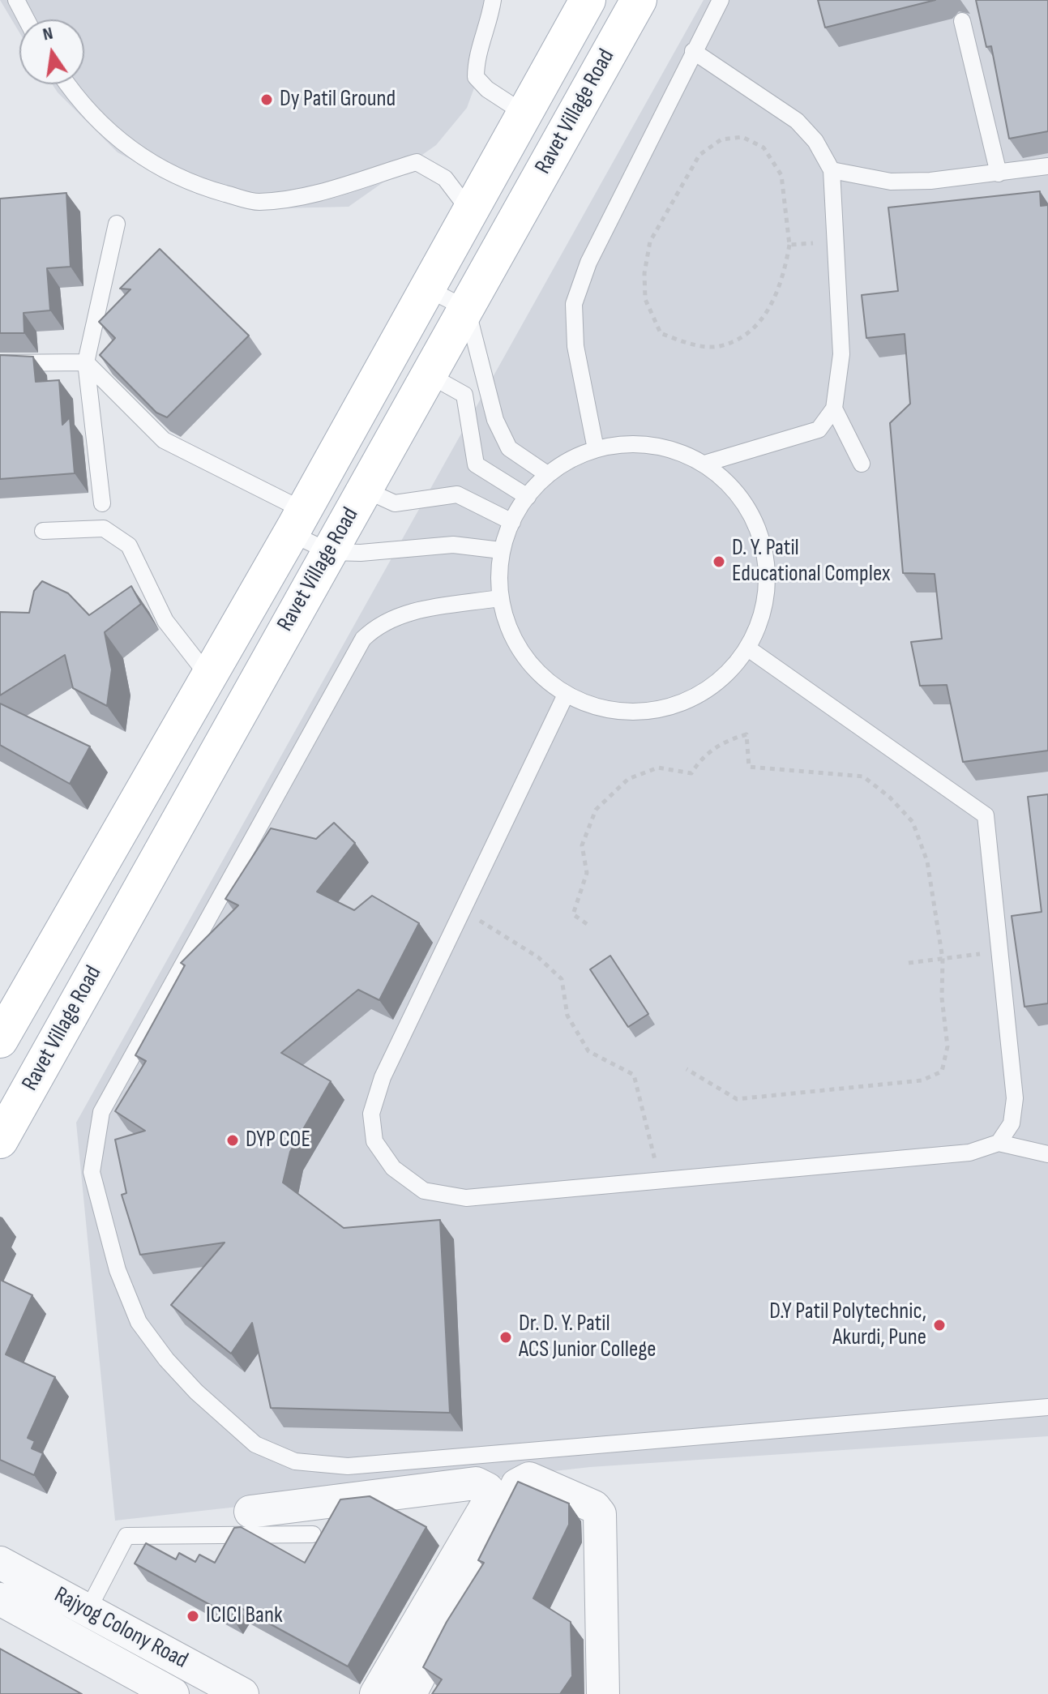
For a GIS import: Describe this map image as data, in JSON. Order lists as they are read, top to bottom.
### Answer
{
  "streets": {
    "main road": ["Ravet Village Road"],
    "street": ["Rajyog Colony Road"]
  },
  "places": [
    "Dy Patil Ground",
    "D. Y. Patil Educational Complex",
    "DYP COE",
    "D.Y Patil Polytechnic, Akurdi, Pune",
    "Dr. D. Y. Patil ACS Junior College",
    "ICICI Bank"
  ],
  "north": "top"
}
